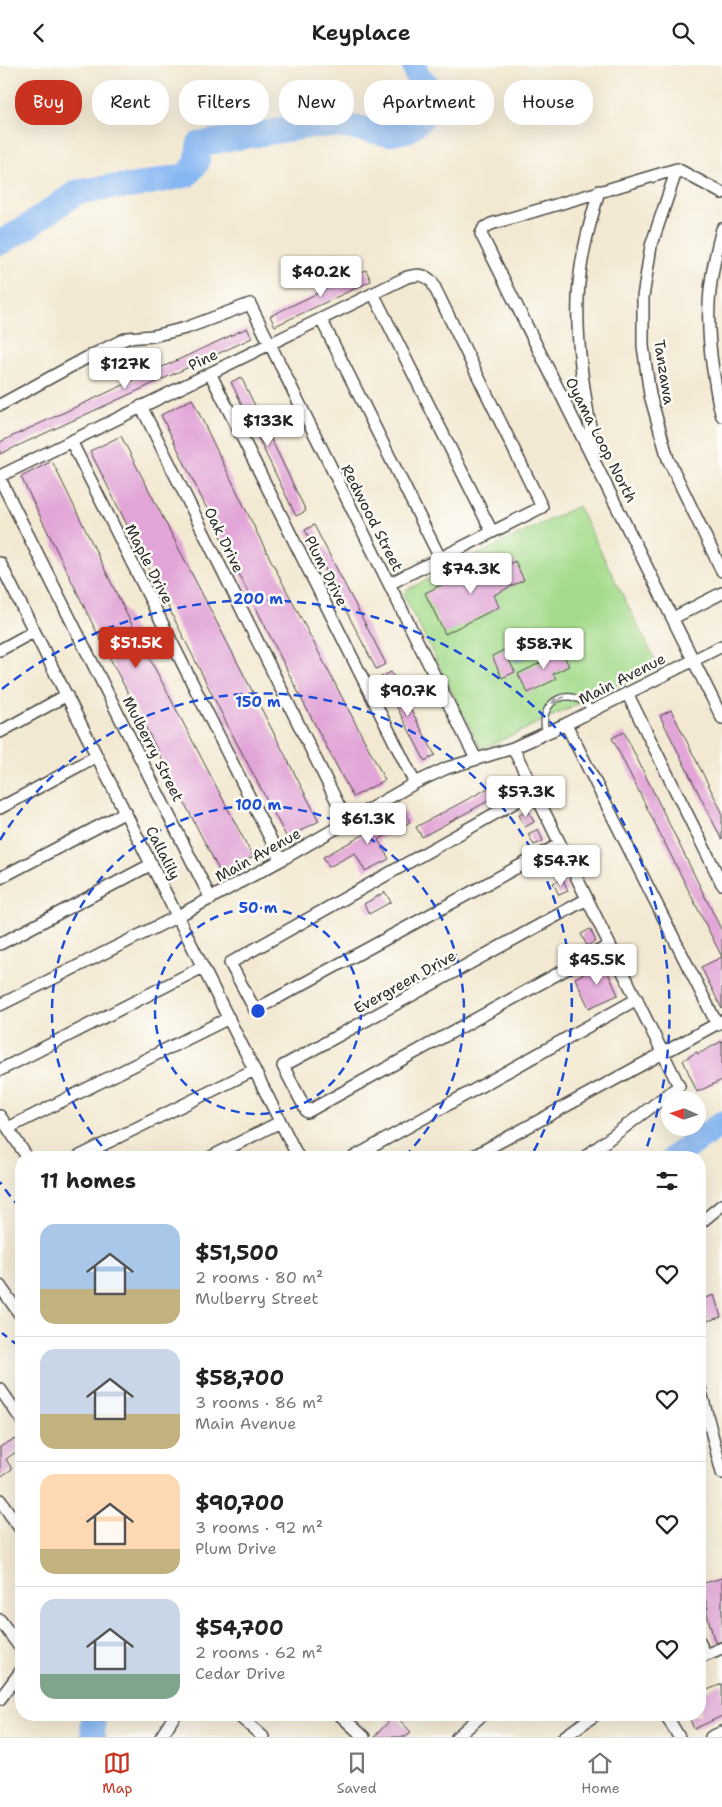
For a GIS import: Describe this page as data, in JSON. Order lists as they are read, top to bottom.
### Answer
{
  "streets": {
    "street": [
      "Pine",
      "Tanzawa",
      "Oyama Loop North",
      "Redwood Street",
      "Oak Drive",
      "Maple Drive",
      "Plum Drive",
      "Main Avenue",
      "Mulberry Street",
      "Callalily",
      "Evergreen Drive"
    ]
  },
  "crossings": [
    ["Pine", "Redwood Street"],
    ["Pine", "Oak Drive"],
    ["Pine", "Maple Drive"],
    ["Pine", "Plum Drive"],
    ["Pine", "Mulberry Street"],
    ["Oyama Loop North", "Main Avenue"],
    ["Redwood Street", "Main Avenue"],
    ["Oak Drive", "Main Avenue"],
    ["Maple Drive", "Main Avenue"],
    ["Plum Drive", "Main Avenue"],
    ["Main Avenue", "Mulberry Street"],
    ["Main Avenue", "Callalily"]
  ],
  "north": "left",
  "page": {
    "header": "Keyplace",
    "chip": [
      "Buy",
      "Rent",
      "Filters",
      "New",
      "Apartment",
      "House"
    ],
    "price": [
      "$40.2K",
      "$127K",
      "$133K",
      "$74.3K",
      "$51.5K",
      "$58.7K",
      "$90.7K",
      "$57.3K",
      "$61.3K",
      "$54.7K",
      "$45.5K"
    ],
    "heading": "11 homes",
    "list": [
      {
        "name": "$51,500",
        "note": "2 rooms · 80 m² · Mulberry Street"
      },
      {
        "name": "$58,700",
        "note": "3 rooms · 86 m² · Main Avenue"
      },
      {
        "name": "$90,700",
        "note": "3 rooms · 92 m² · Plum Drive"
      },
      {
        "name": "$54,700",
        "note": "2 rooms · 62 m² · Cedar Drive"
      }
    ],
    "tabs": ["Map", "Saved", "Home"]
  },
  "rings": [
    "200 m",
    "150 m",
    "100 m",
    "50 m"
  ]
}
